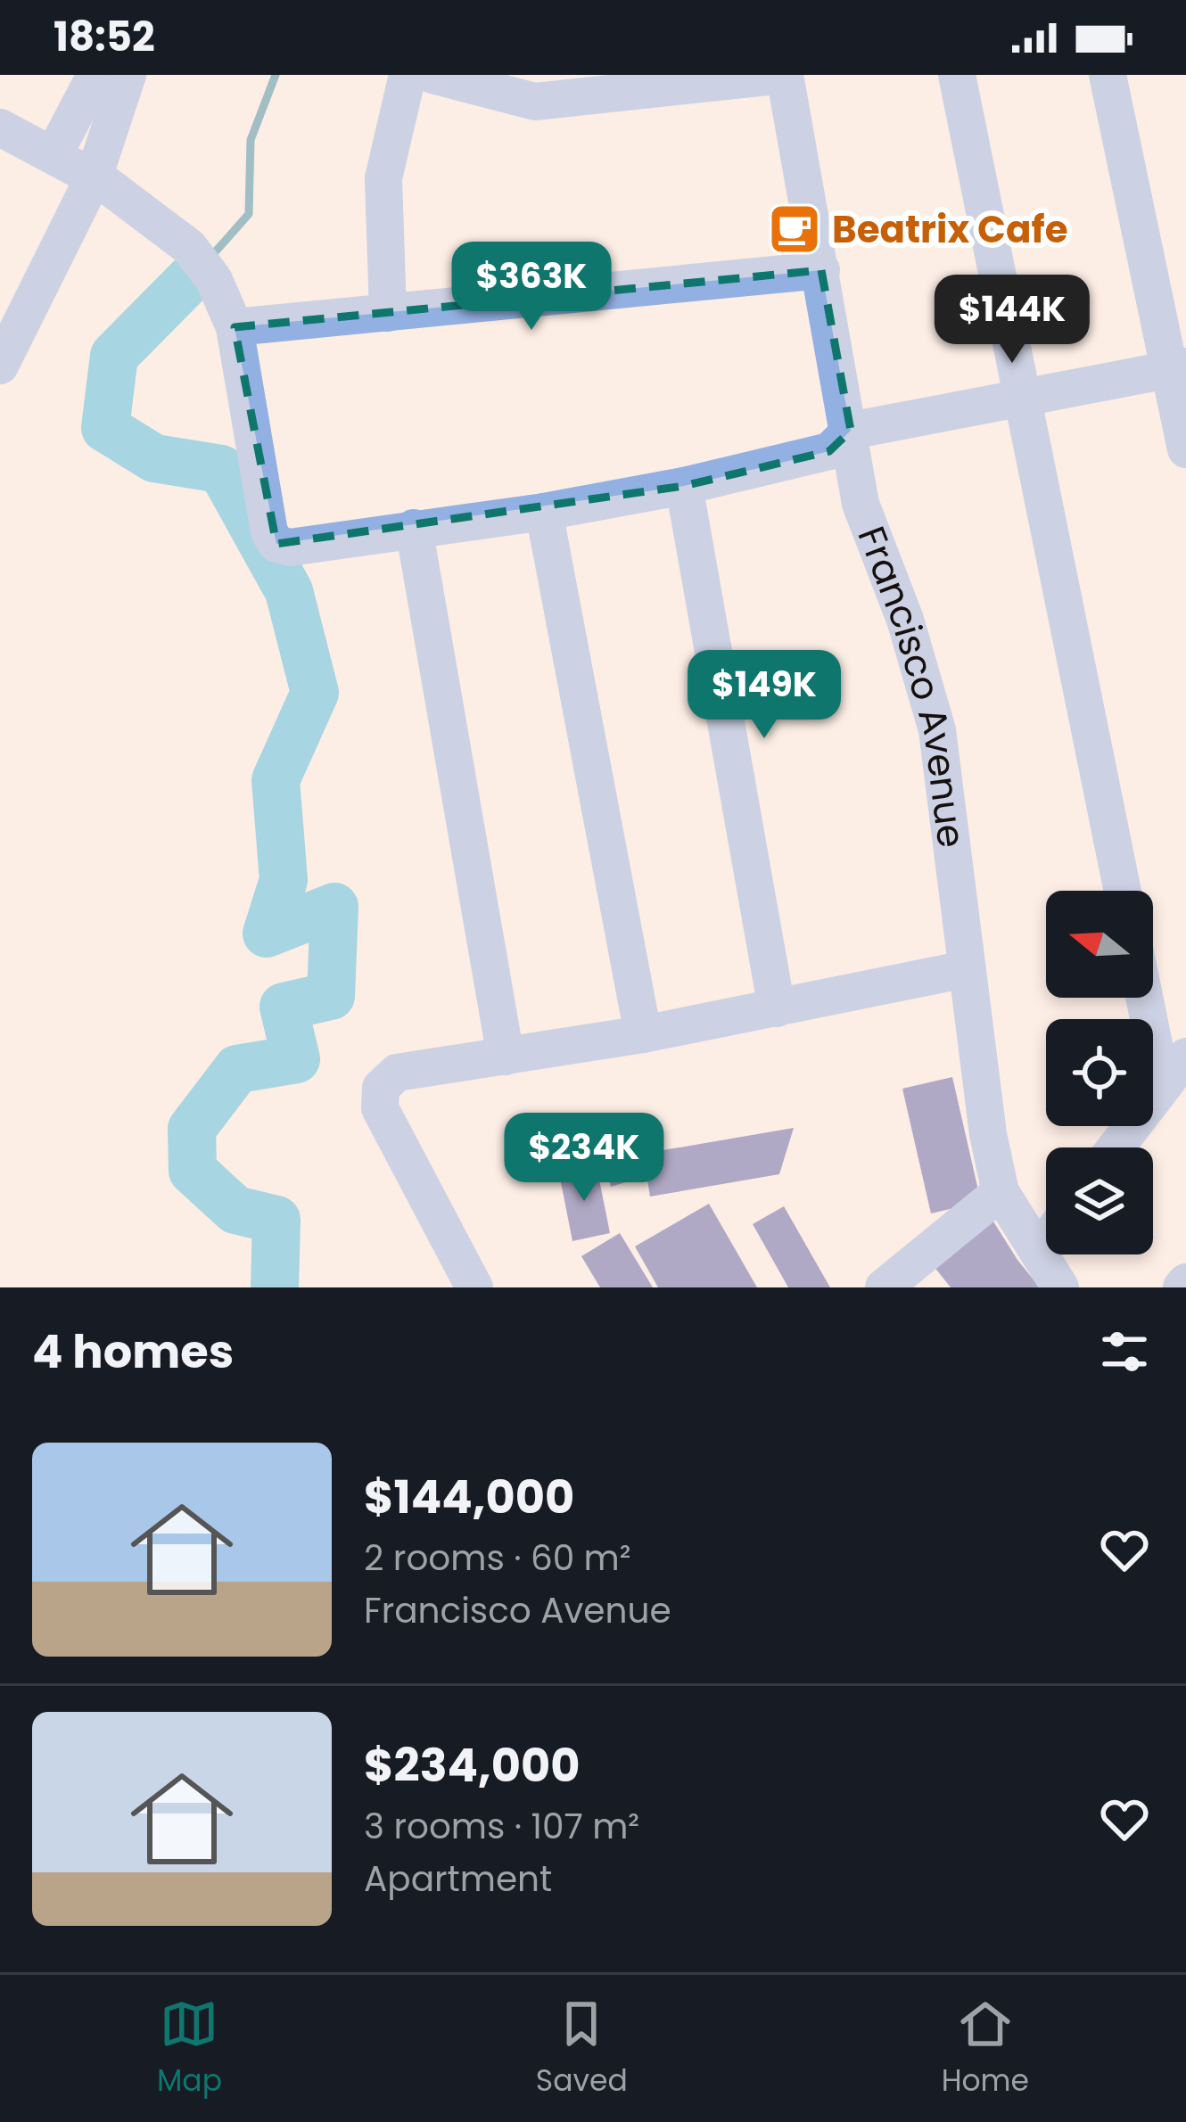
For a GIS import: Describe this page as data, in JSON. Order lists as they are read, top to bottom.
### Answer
{
  "streets": {
    "street": ["Francisco Avenue"]
  },
  "places": {
    "cafe": ["Beatrix Cafe"]
  },
  "north": "left",
  "page": {
    "status": "18:52",
    "price": [
      "$363K",
      "$144K",
      "$149K",
      "$234K"
    ],
    "heading": "4 homes",
    "list": [
      {
        "name": "$144,000",
        "note": "2 rooms · 60 m² · Francisco Avenue"
      },
      {
        "name": "$234,000",
        "note": "3 rooms · 107 m² · Apartment"
      }
    ],
    "tabs": ["Map", "Saved", "Home"]
  }
}
